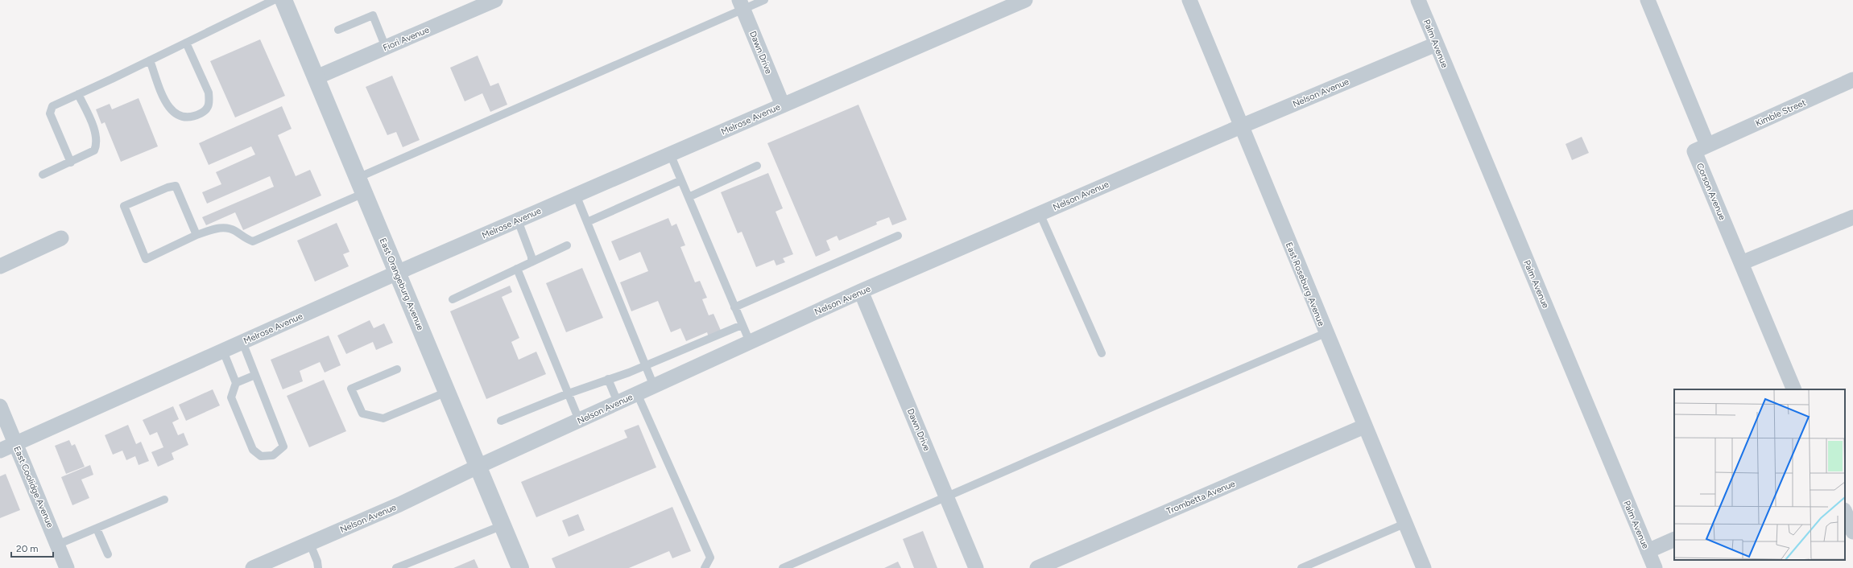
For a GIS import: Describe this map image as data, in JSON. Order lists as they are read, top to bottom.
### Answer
{
  "streets": {
    "street": [
      "Fiori Avenue",
      "Palm Avenue",
      "Dawn Drive",
      "Nelson Avenue",
      "Kimble Street",
      "Melrose Avenue",
      "Corson Avenue",
      "East Orangeburg Avenue",
      "East Roseburg Avenue",
      "East Coolidge Avenue",
      "Trombetta Avenue"
    ]
  },
  "crossings": [
    ["Fiori Avenue", "East Orangeburg Avenue"],
    ["Palm Avenue", "Nelson Avenue"],
    ["Dawn Drive", "Nelson Avenue"],
    ["Dawn Drive", "Melrose Avenue"],
    ["Nelson Avenue", "East Orangeburg Avenue"],
    ["Nelson Avenue", "East Roseburg Avenue"],
    ["Kimble Street", "Corson Avenue"],
    ["Melrose Avenue", "East Orangeburg Avenue"],
    ["Melrose Avenue", "East Coolidge Avenue"],
    ["East Roseburg Avenue", "Trombetta Avenue"]
  ],
  "scale_bar": "20 m"
}
